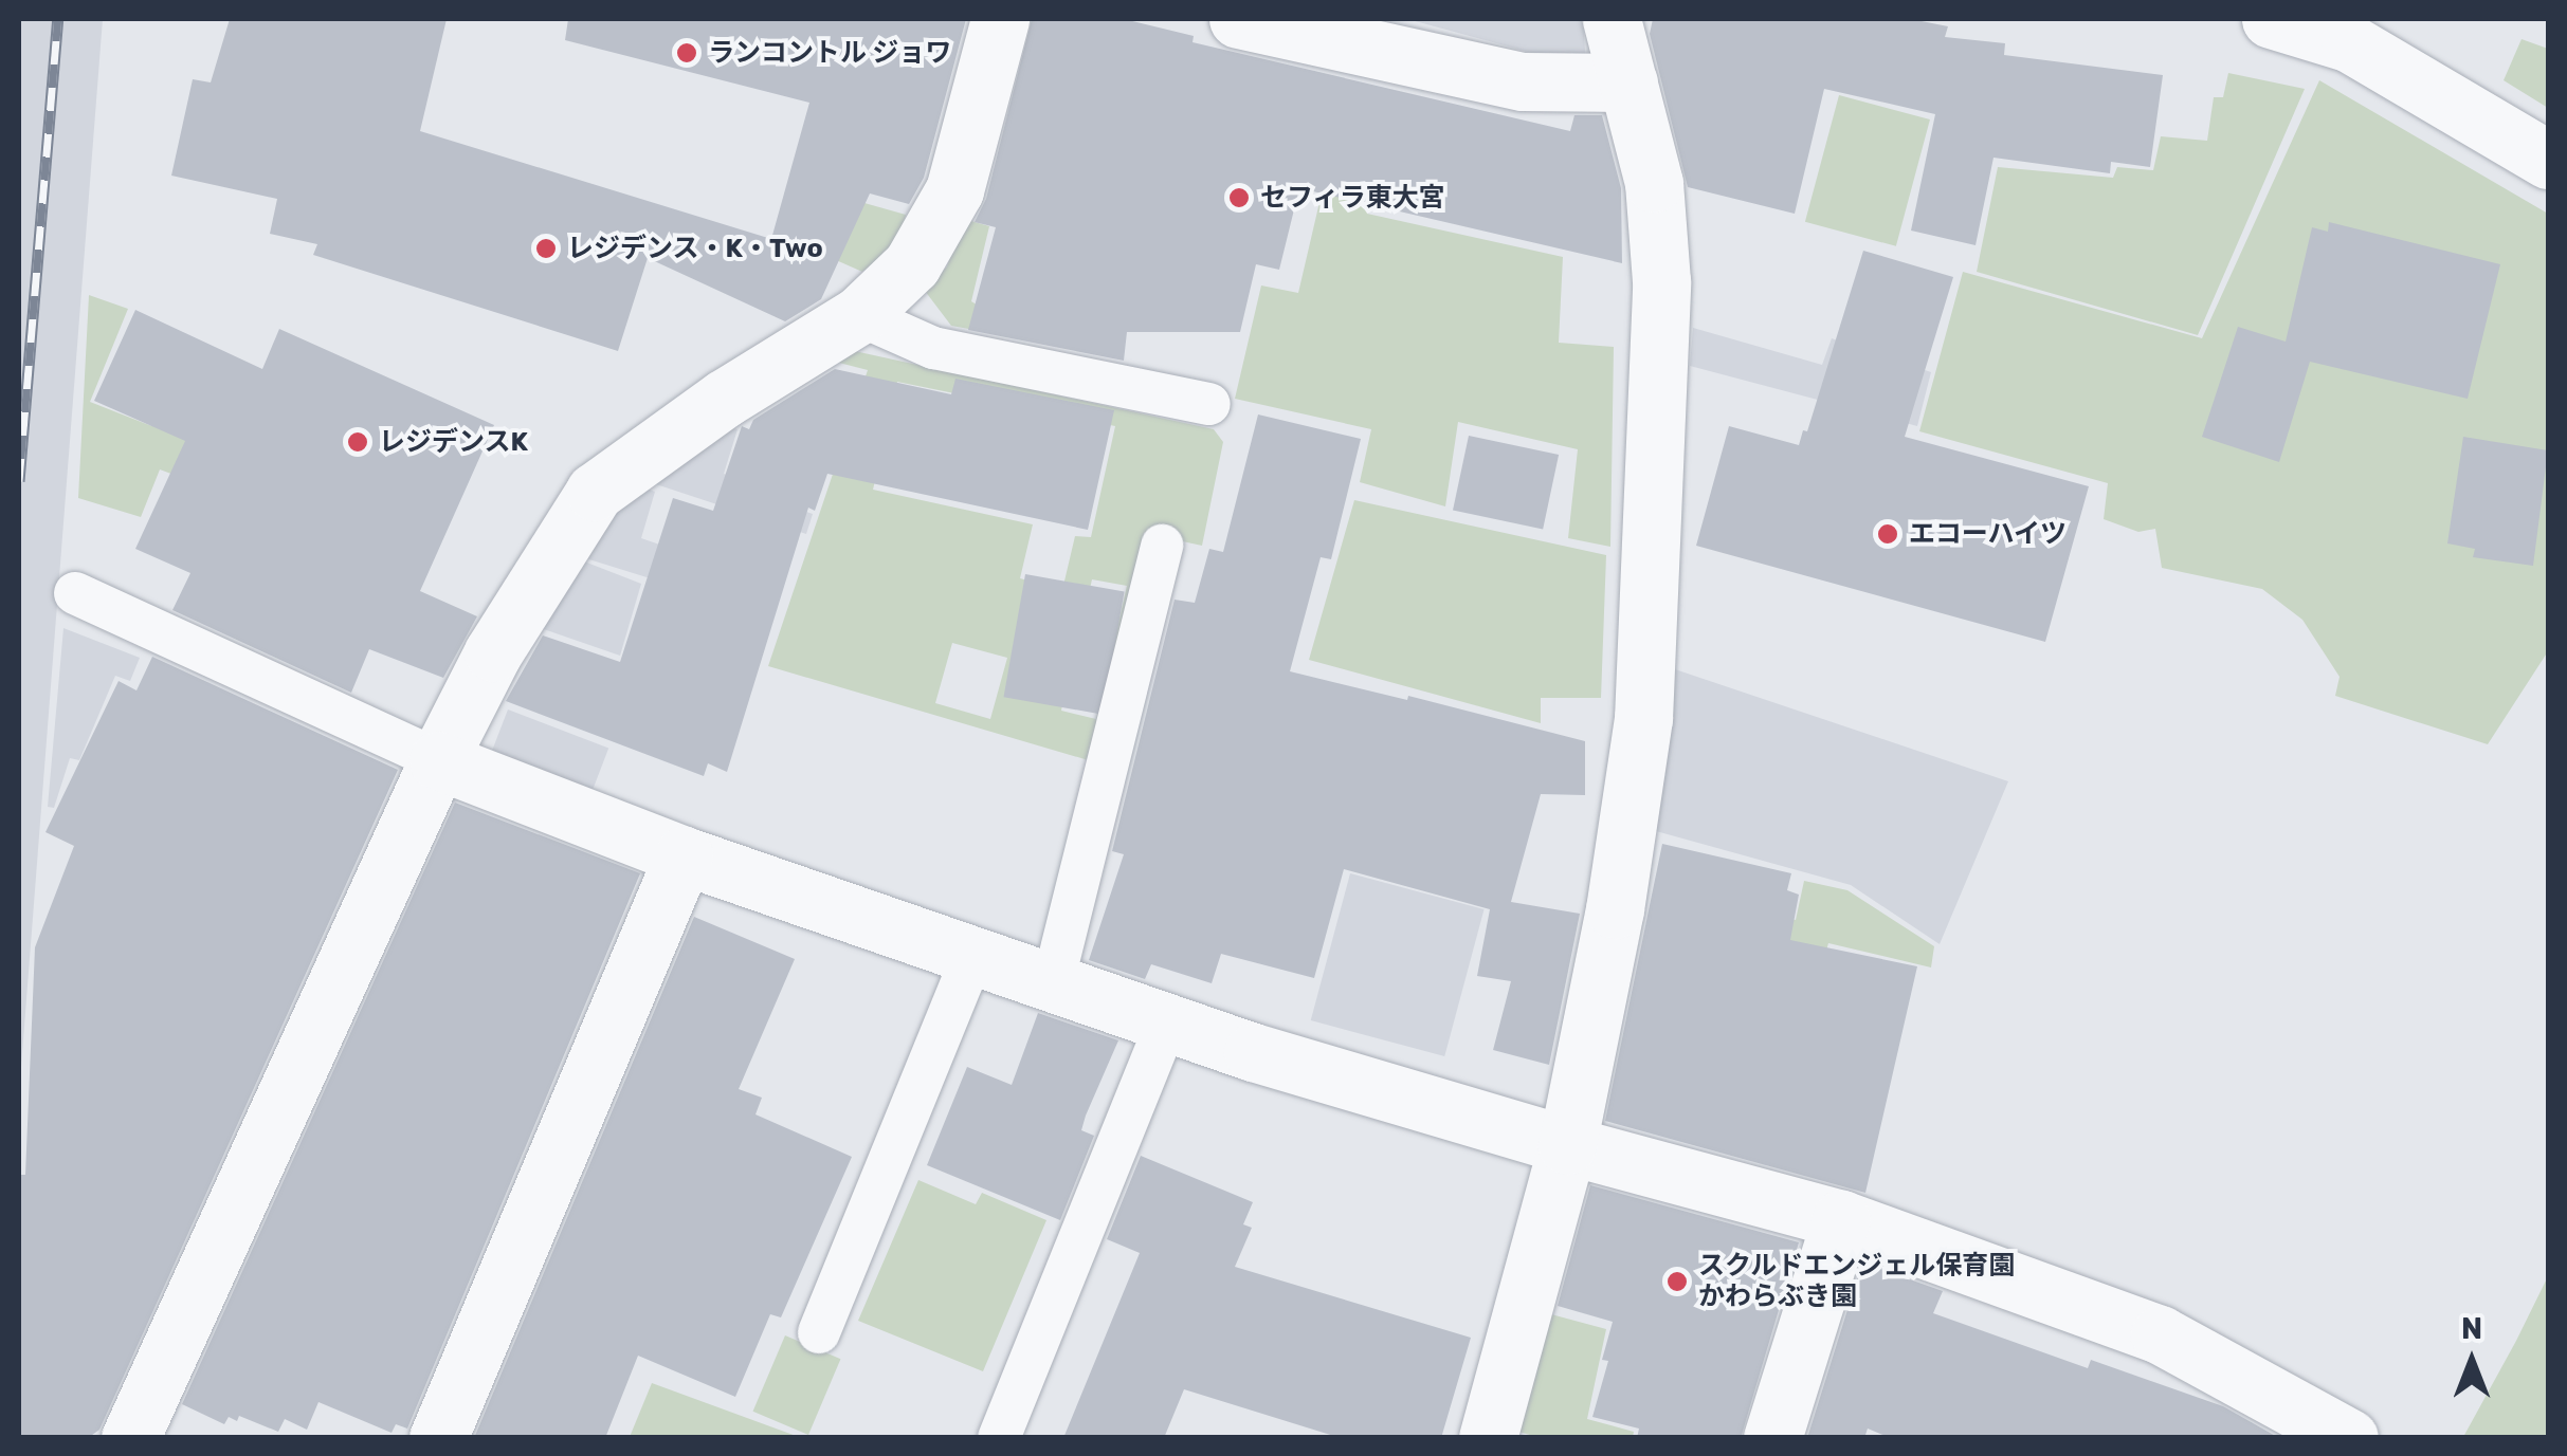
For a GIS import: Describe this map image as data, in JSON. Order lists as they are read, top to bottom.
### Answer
{
  "places": [
    "ランコントル ジョワ",
    "セフィラ東大宮",
    "レジデンス・K・Two",
    "レジデンスK",
    "エコーハイツ",
    "スクルドエンジェル保育園 かわらぶき園"
  ],
  "north": "top"
}
